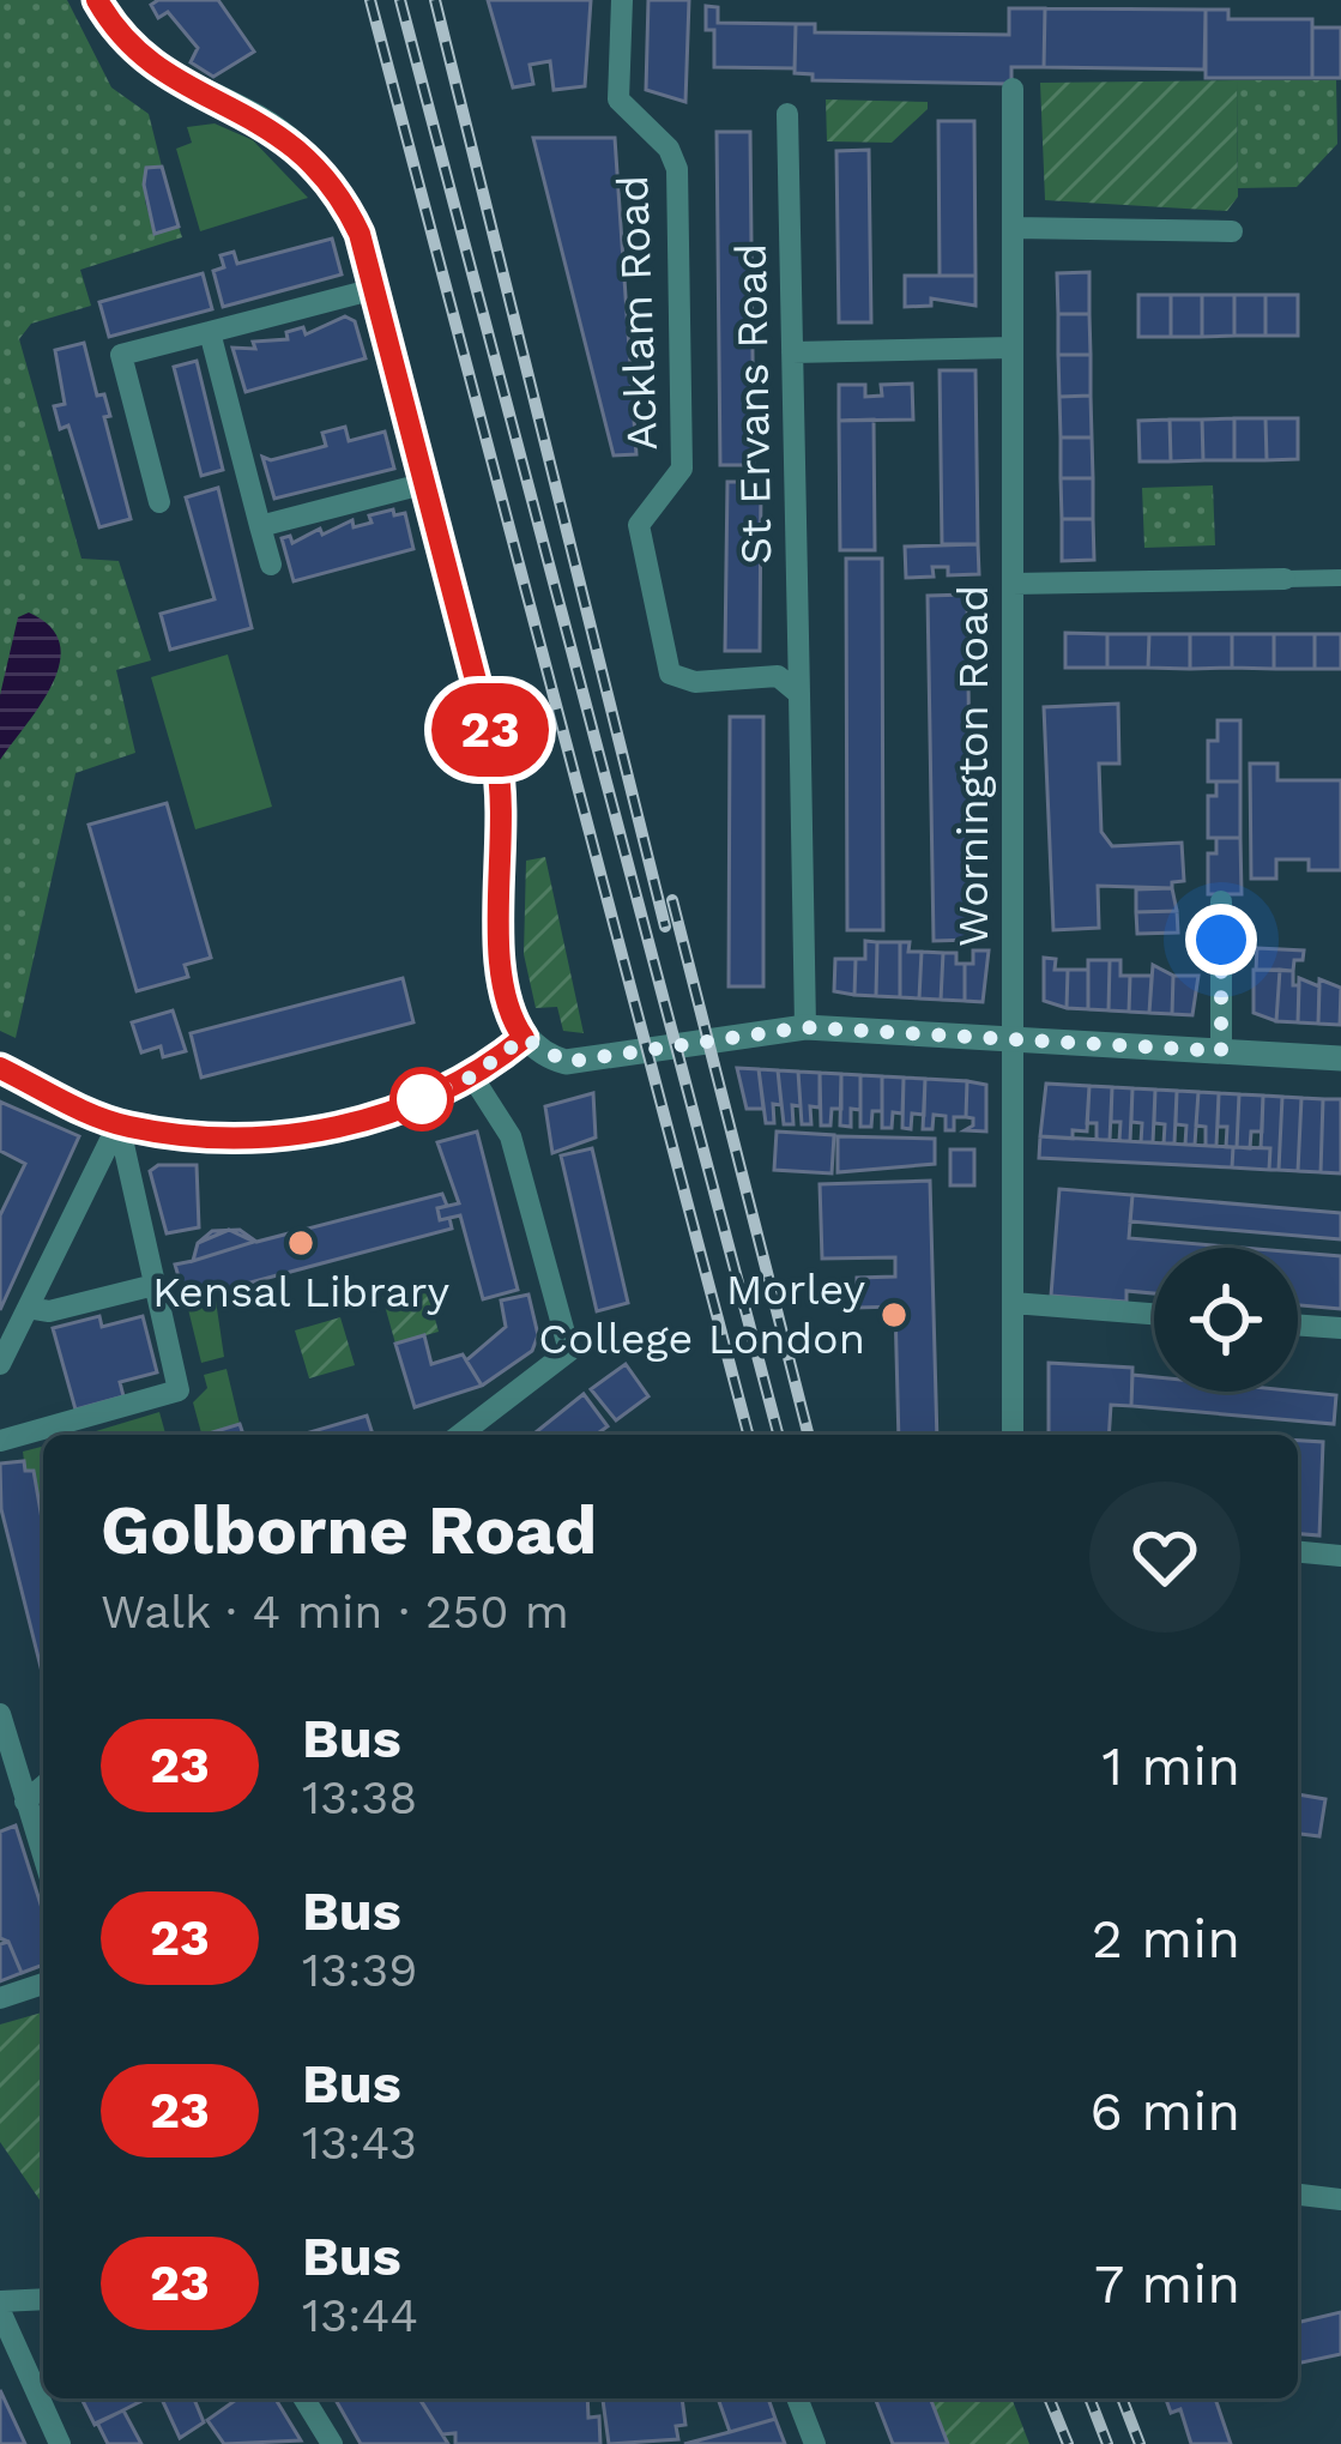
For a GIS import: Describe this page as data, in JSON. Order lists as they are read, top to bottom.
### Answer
{
  "streets": {
    "street": ["Acklam Road", "St Ervans Road", "Wornington Road"]
  },
  "crossings": [
    ["Acklam Road", "St Ervans Road"]
  ],
  "places": ["Kensal Library", "Morley College London"],
  "lines": ["bus line 23"],
  "page": {
    "on_map": "23",
    "heading": ["Golborne Road", "Walk · 4 min · 250 m"],
    "list": [
      {
        "mark": "23",
        "name": "Bus",
        "note": "13:38",
        "value": "1 min"
      },
      {
        "mark": "23",
        "name": "Bus",
        "note": "13:39",
        "value": "2 min"
      },
      {
        "mark": "23",
        "name": "Bus",
        "note": "13:43",
        "value": "6 min"
      },
      {
        "mark": "23",
        "name": "Bus",
        "note": "13:44",
        "value": "7 min"
      }
    ]
  }
}
